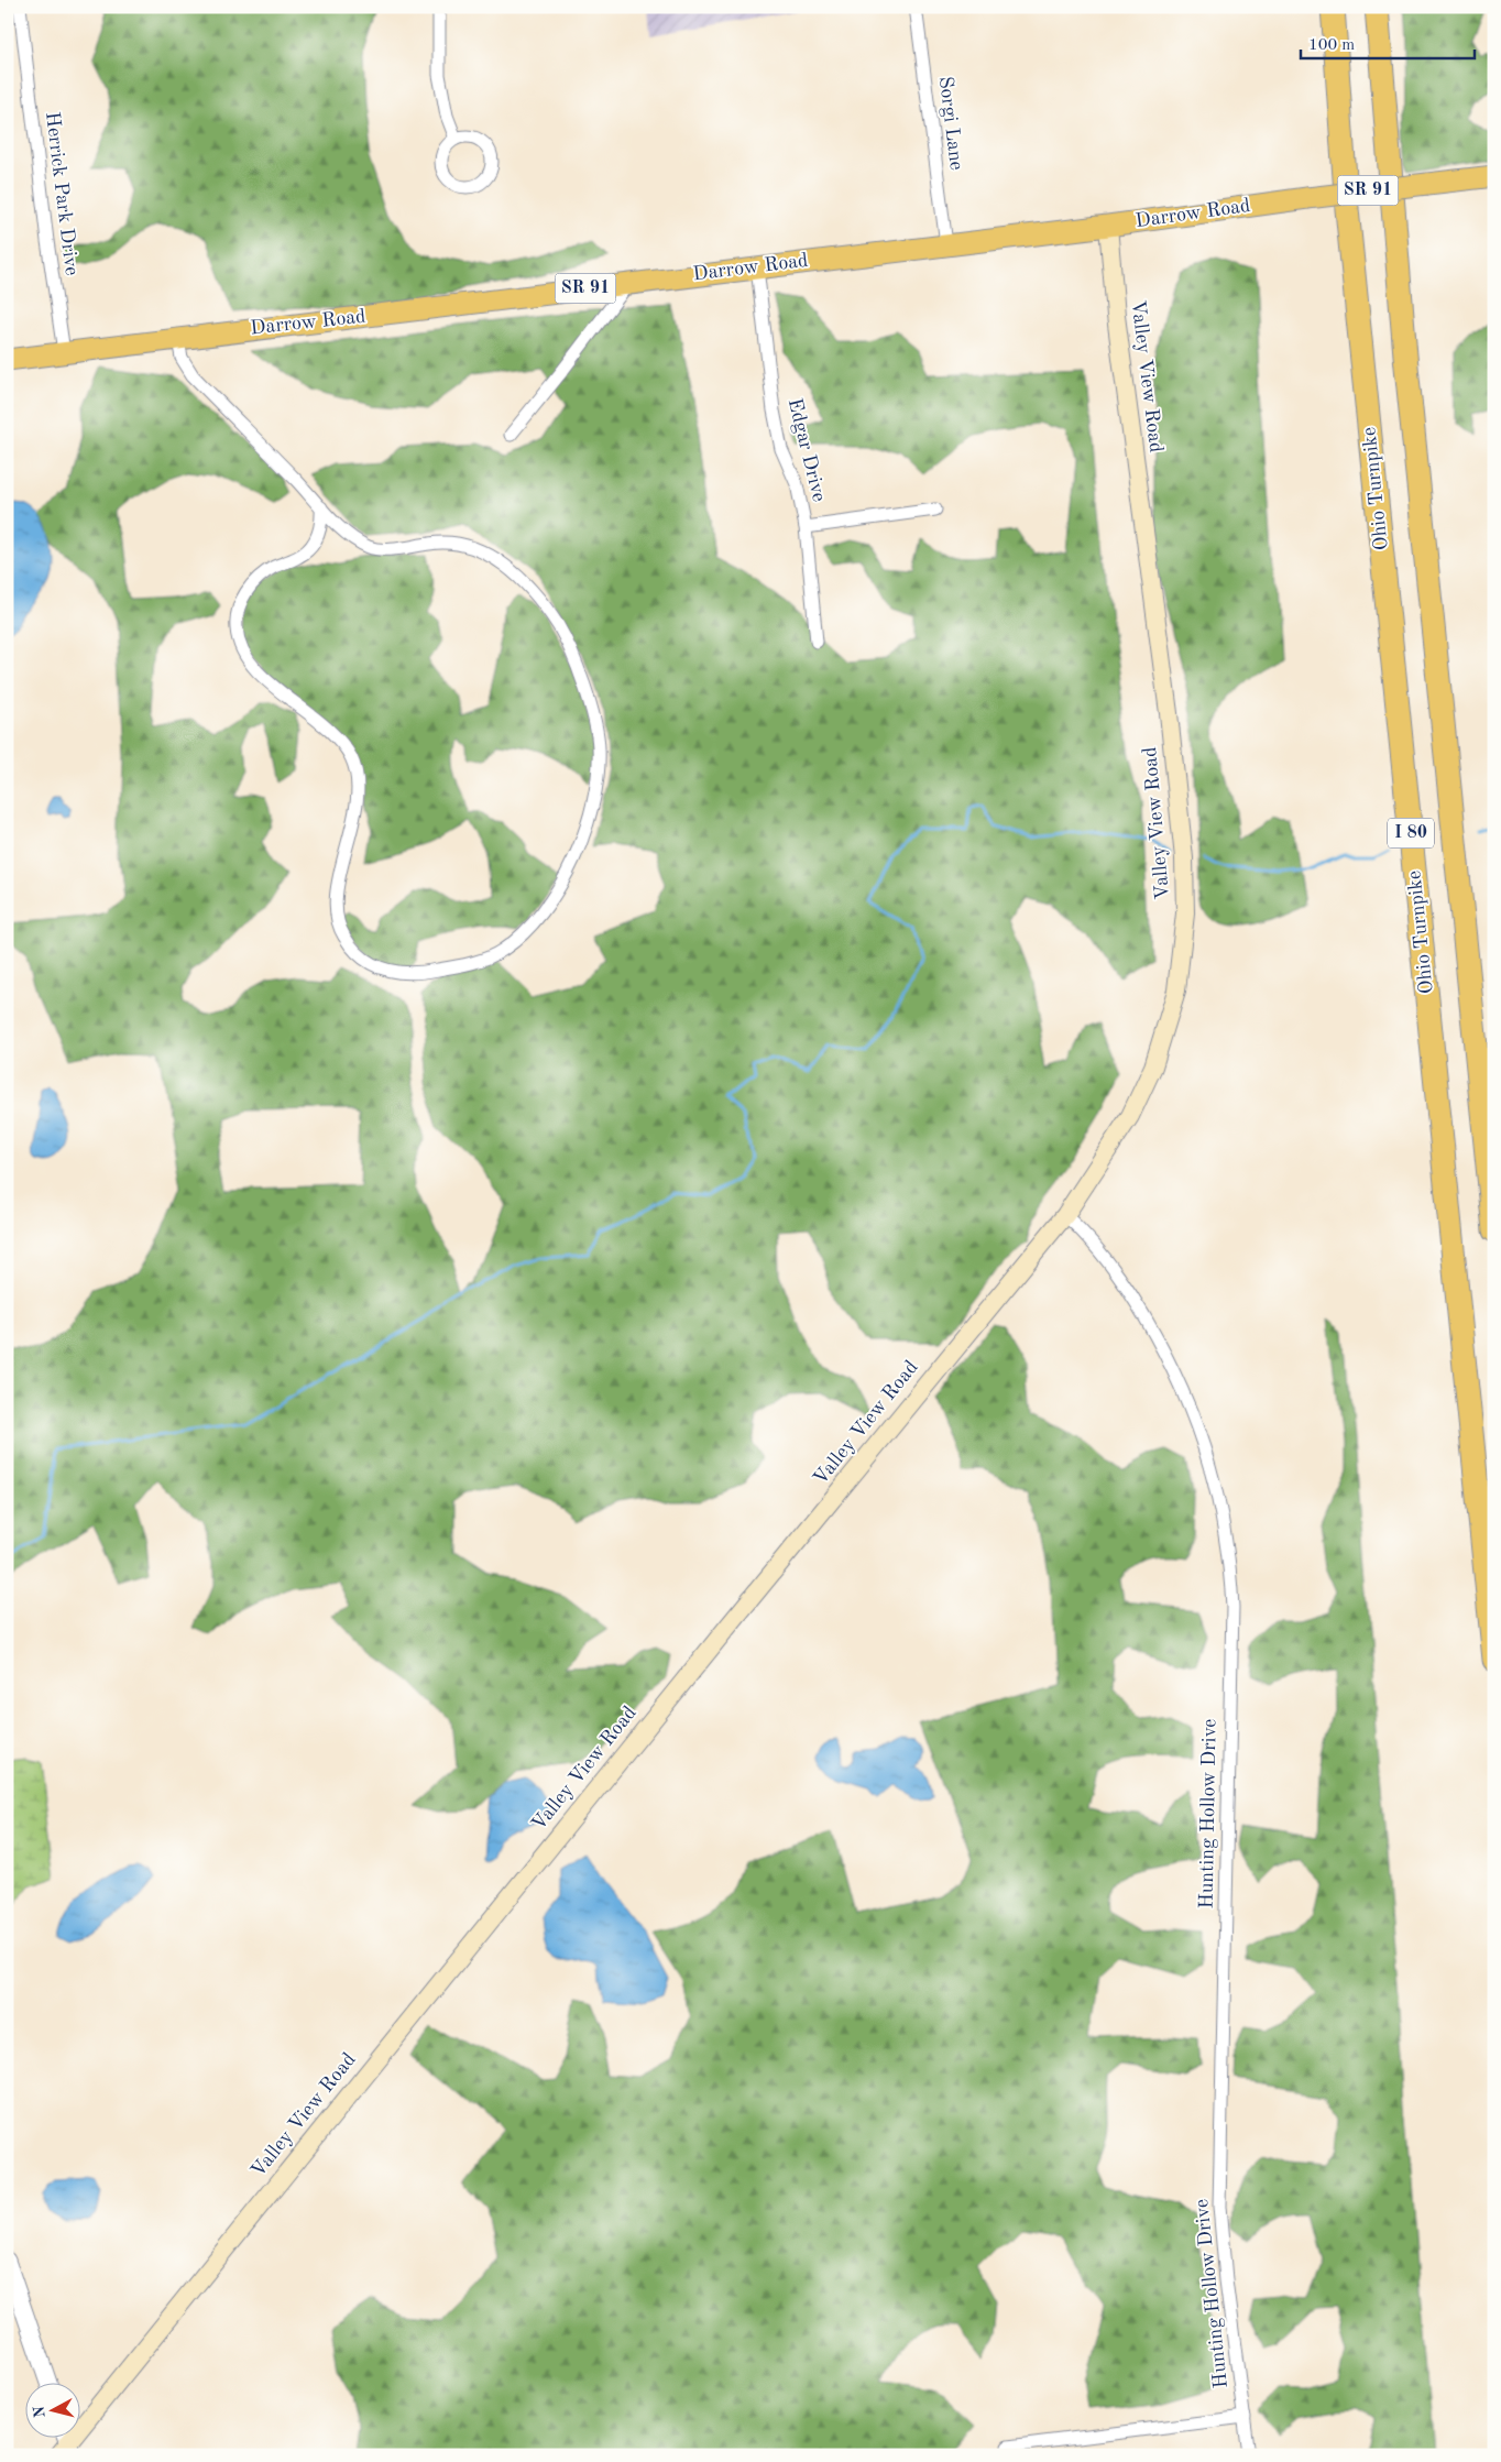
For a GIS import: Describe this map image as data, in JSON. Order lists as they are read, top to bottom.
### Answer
{
  "streets": {
    "highway": ["Ohio Turnpike", "I 80"],
    "main road": ["SR 91", "Darrow Road", "Valley View Road"],
    "street": [
      "Sorgi Lane",
      "Herrick Park Drive",
      "Edgar Drive",
      "Hunting Hollow Drive"
    ]
  },
  "crossings": [
    ["Sorgi Lane", "Darrow Road"],
    ["Herrick Park Drive", "Darrow Road"],
    ["Darrow Road", "Valley View Road"],
    ["Darrow Road", "Edgar Drive"],
    ["Valley View Road", "Hunting Hollow Drive"]
  ],
  "scale_bar": "100 m",
  "north": "left"
}
